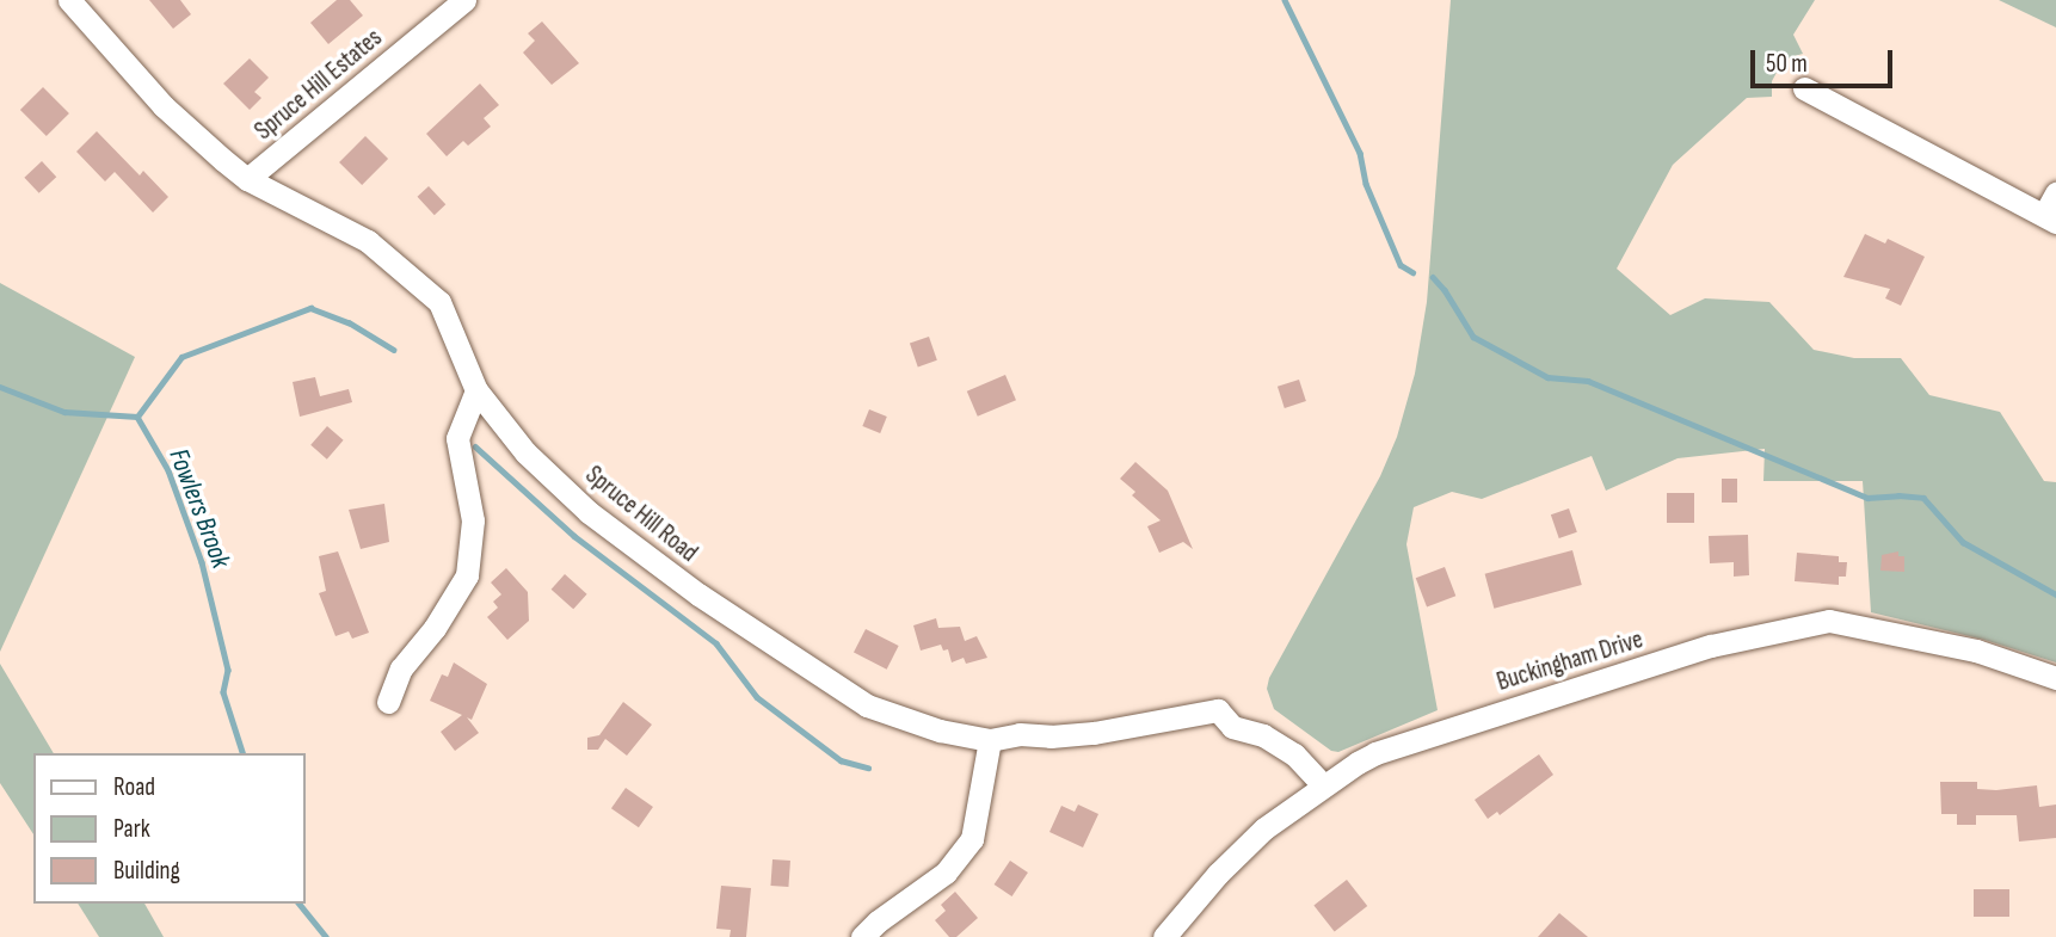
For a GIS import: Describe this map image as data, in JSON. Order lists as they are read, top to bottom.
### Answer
{
  "streets": {
    "street": ["Spruce Hill Estates", "Spruce Hill Road", "Buckingham Drive"]
  },
  "crossings": [
    ["Spruce Hill Estates", "Spruce Hill Road"],
    ["Spruce Hill Road", "Buckingham Drive"]
  ],
  "water": ["Fowlers Brook"],
  "legend": ["Road", "Park", "Building"],
  "scale_bar": "50 m"
}
